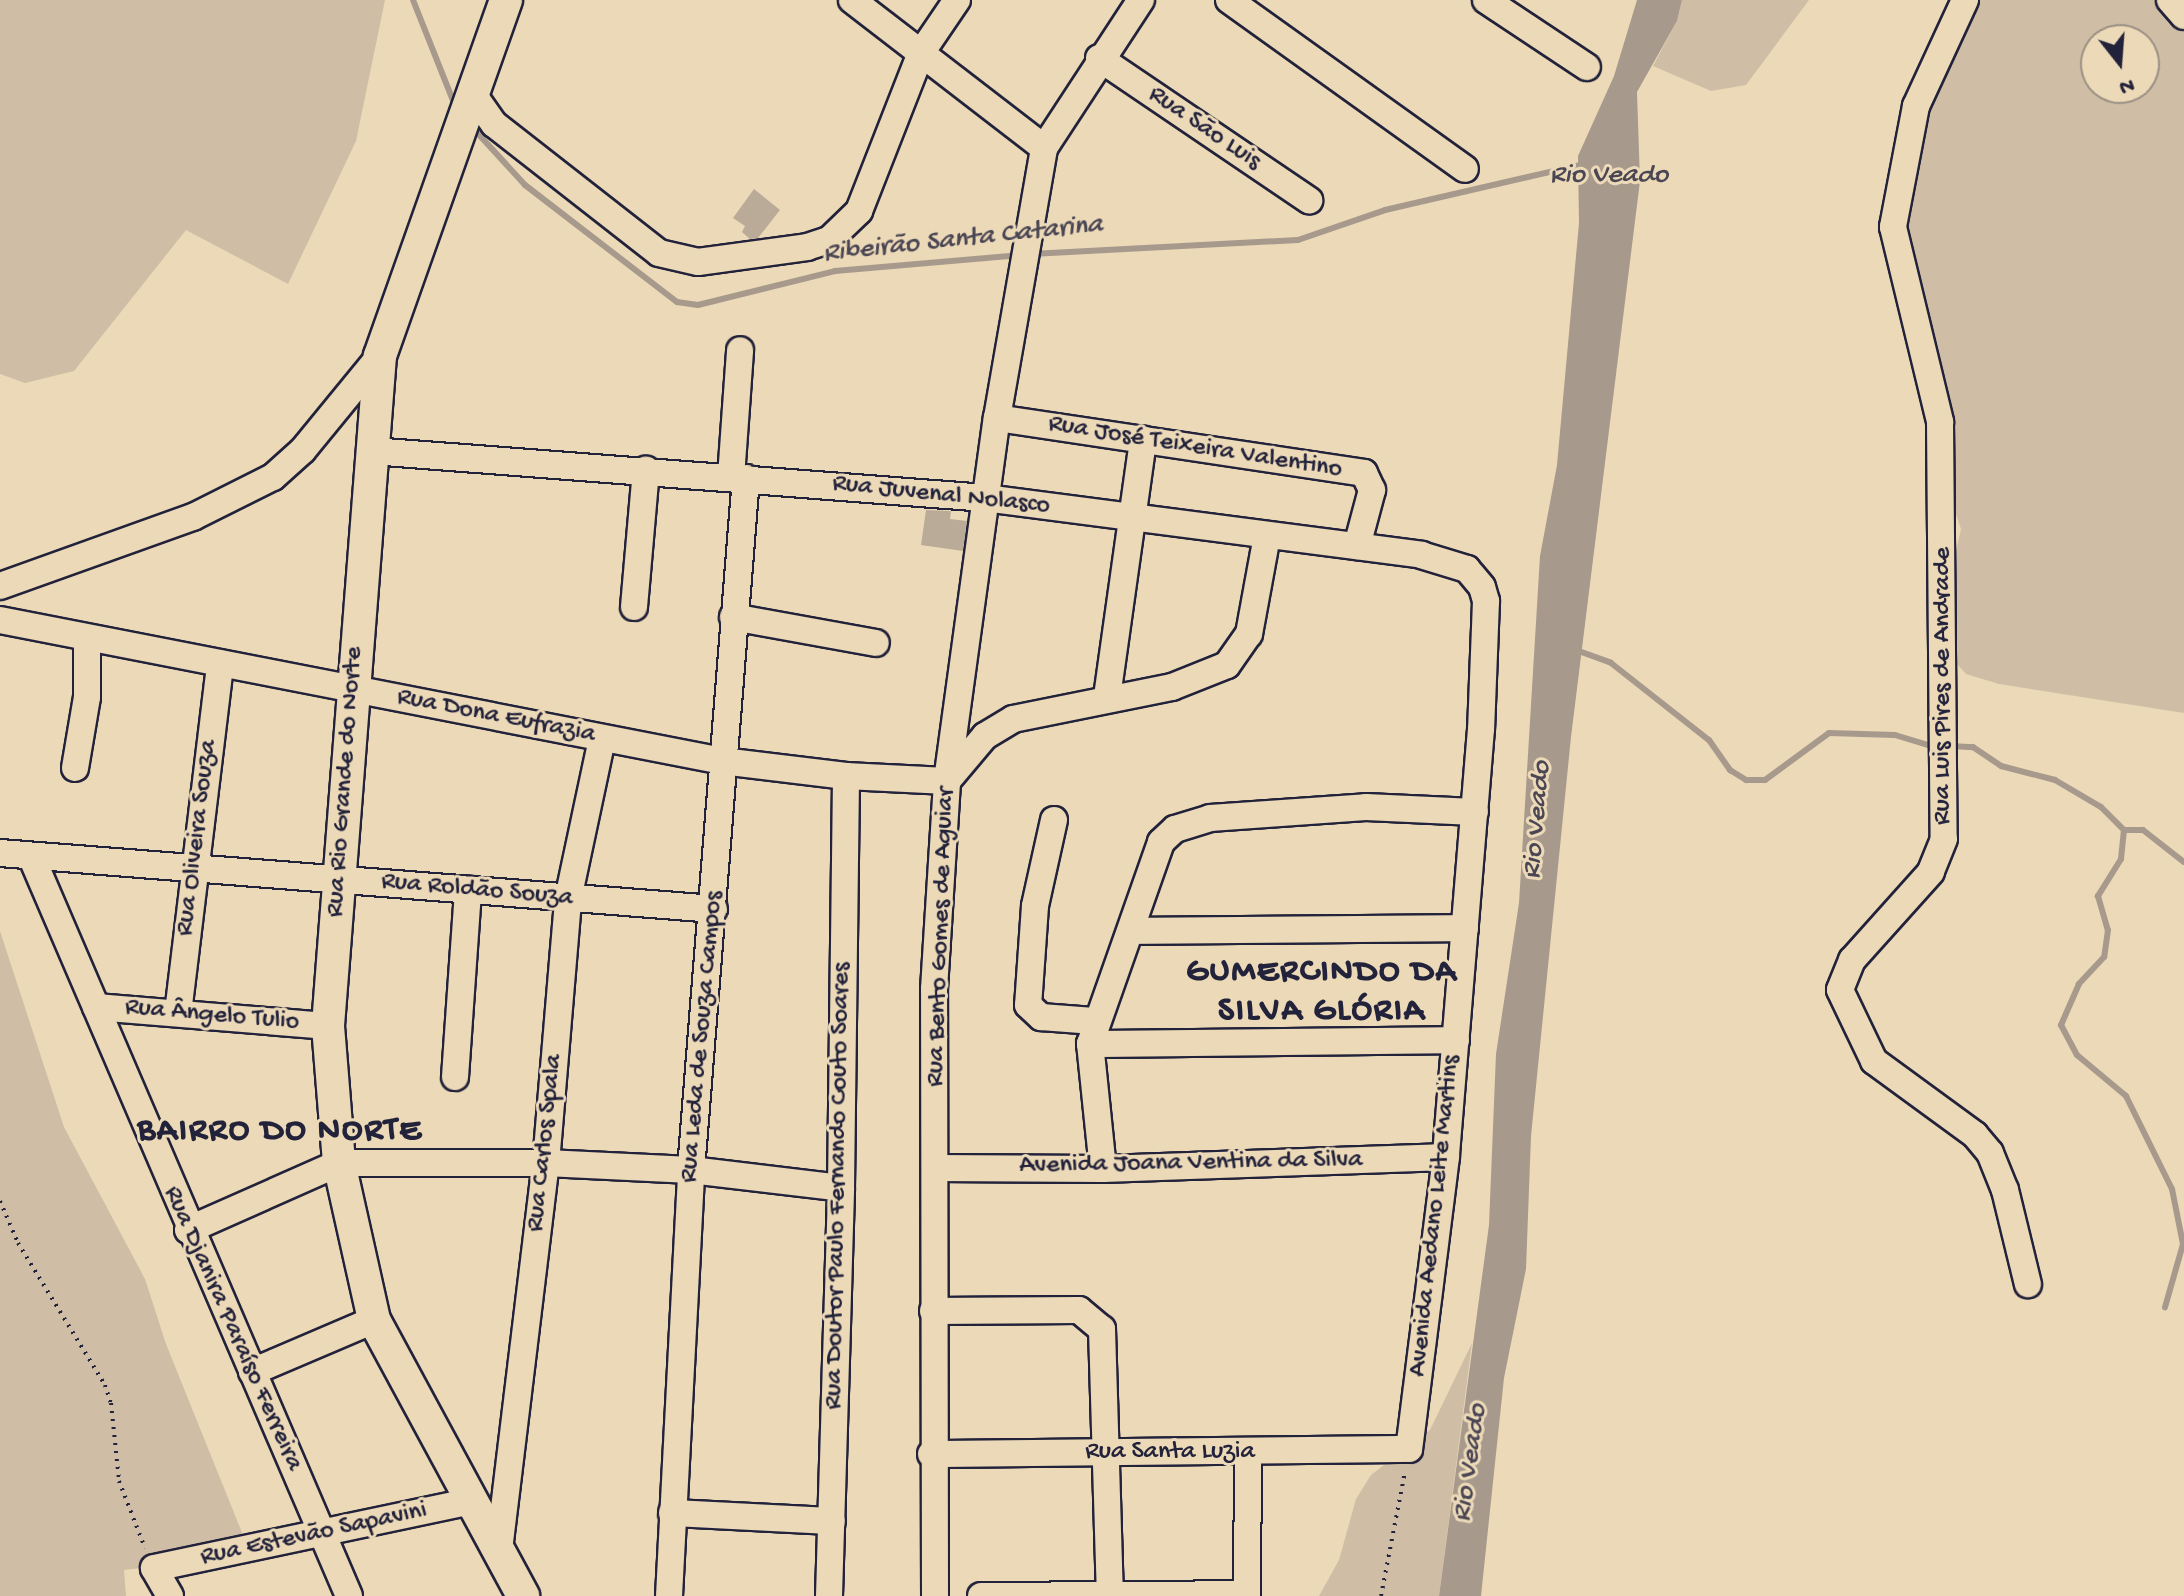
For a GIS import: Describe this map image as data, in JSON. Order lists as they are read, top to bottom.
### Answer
{
  "streets": {
    "main road": ["Rua Rio Grande do Norte"],
    "street": [
      "Rua São Luis",
      "Rua José Teixeira Valentino",
      "Rua Juvenal Nolasco",
      "Rua Luis Pires de Andrade",
      "Rua Dona Eufrazia",
      "Rua Oliveira Souza",
      "Rua Roldão Souza",
      "Rua Bento Gomes de Aguiar",
      "Rua Ângelo Tulio",
      "Rua Leda de Souza Campos",
      "Rua Carlos Spala",
      "Avenida Joana Ventina da Silva",
      "Rua Doutor Paulo Fernando Couto Soares",
      "Avenida Aedano Leite Martins",
      "Rua Djanira Paraíso Ferreira",
      "Rua Santa Luzia",
      "Rua Estevão Sapavini"
    ]
  },
  "crossings": [
    ["Rua José Teixeira Valentino", "Rua Juvenal Nolasco"],
    ["Rua José Teixeira Valentino", "Rua Bento Gomes de Aguiar"],
    ["Rua Juvenal Nolasco", "Rua Rio Grande do Norte"],
    ["Rua Juvenal Nolasco", "Rua Bento Gomes de Aguiar"],
    ["Rua Juvenal Nolasco", "Rua Leda de Souza Campos"],
    ["Rua Juvenal Nolasco", "Avenida Aedano Leite Martins"],
    ["Rua Dona Eufrazia", "Rua Rio Grande do Norte"],
    ["Rua Dona Eufrazia", "Rua Oliveira Souza"],
    ["Rua Dona Eufrazia", "Rua Bento Gomes de Aguiar"],
    ["Rua Dona Eufrazia", "Rua Leda de Souza Campos"],
    ["Rua Dona Eufrazia", "Rua Carlos Spala"],
    ["Rua Dona Eufrazia", "Rua Doutor Paulo Fernando Couto Soares"],
    ["Rua Rio Grande do Norte", "Rua Roldão Souza"],
    ["Rua Rio Grande do Norte", "Rua Ângelo Tulio"],
    ["Rua Rio Grande do Norte", "Rua Carlos Spala"],
    ["Rua Rio Grande do Norte", "Rua Estevão Sapavini"],
    ["Rua Oliveira Souza", "Rua Roldão Souza"],
    ["Rua Oliveira Souza", "Rua Ângelo Tulio"],
    ["Rua Roldão Souza", "Rua Leda de Souza Campos"],
    ["Rua Roldão Souza", "Rua Carlos Spala"],
    ["Rua Roldão Souza", "Rua Djanira Paraíso Ferreira"],
    ["Rua Bento Gomes de Aguiar", "Avenida Joana Ventina da Silva"],
    ["Rua Bento Gomes de Aguiar", "Rua Santa Luzia"],
    ["Rua Ângelo Tulio", "Rua Djanira Paraíso Ferreira"],
    ["Avenida Joana Ventina da Silva", "Avenida Aedano Leite Martins"],
    ["Avenida Aedano Leite Martins", "Rua Santa Luzia"],
    ["Rua Djanira Paraíso Ferreira", "Rua Estevão Sapavini"]
  ],
  "districts": ["GUMERCINDO DA SILVA GLÓRIA", "BAIRRO DO NORTE"],
  "water": ["Rio Veado", "Ribeirão Santa Catarina"],
  "north": "bottom"
}
